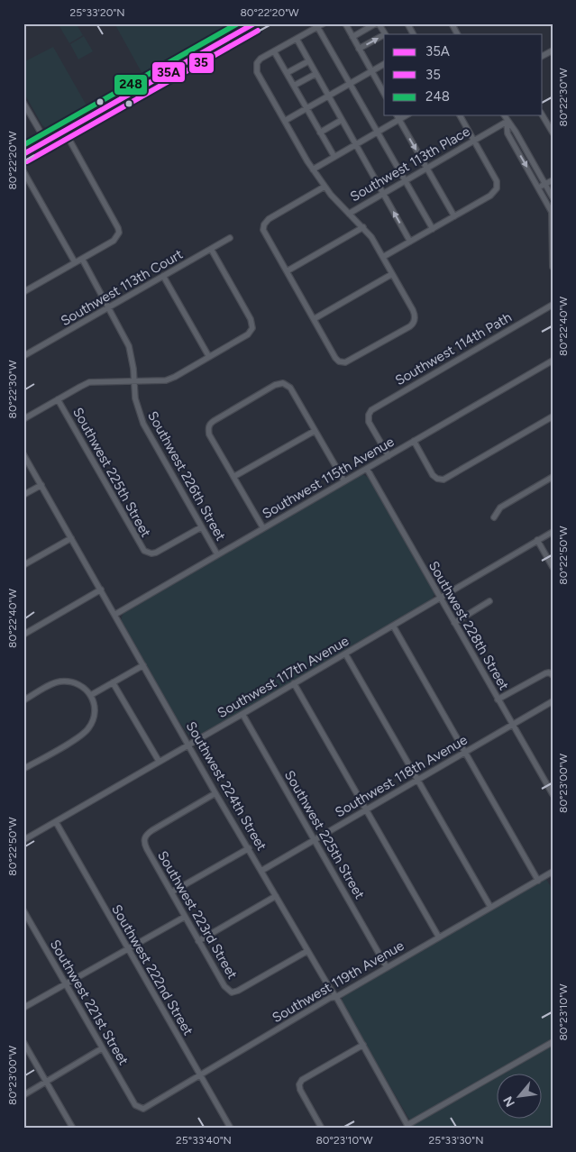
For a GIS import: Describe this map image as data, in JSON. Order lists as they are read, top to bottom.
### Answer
{
  "streets": {
    "street": [
      "Southwest 113th Place",
      "Southwest 113th Court",
      "Southwest 114th Path",
      "Southwest 225th Street",
      "Southwest 226th Street",
      "Southwest 115th Avenue",
      "Southwest 228th Street",
      "Southwest 117th Avenue",
      "Southwest 118th Avenue",
      "Southwest 224th Street",
      "Southwest 223rd Street",
      "Southwest 222nd Street",
      "Southwest 119th Avenue",
      "Southwest 221st Street"
    ]
  },
  "crossings": [
    ["Southwest 113th Court", "Southwest 226th Street"],
    ["Southwest 114th Path", "Southwest 115th Avenue"],
    ["Southwest 225th Street", "Southwest 226th Street"],
    ["Southwest 225th Street", "Southwest 117th Avenue"],
    ["Southwest 225th Street", "Southwest 118th Avenue"],
    ["Southwest 225th Street", "Southwest 119th Avenue"],
    ["Southwest 226th Street", "Southwest 115th Avenue"],
    ["Southwest 115th Avenue", "Southwest 228th Street"],
    ["Southwest 115th Avenue", "Southwest 224th Street"],
    ["Southwest 228th Street", "Southwest 117th Avenue"],
    ["Southwest 228th Street", "Southwest 118th Avenue"],
    ["Southwest 117th Avenue", "Southwest 224th Street"],
    ["Southwest 117th Avenue", "Southwest 222nd Street"],
    ["Southwest 118th Avenue", "Southwest 224th Street"],
    ["Southwest 224th Street", "Southwest 223rd Street"],
    ["Southwest 224th Street", "Southwest 119th Avenue"],
    ["Southwest 222nd Street", "Southwest 119th Avenue"],
    ["Southwest 119th Avenue", "Southwest 221st Street"]
  ],
  "lines": ["transit line 35A", "transit line 248", "transit line 35"],
  "legend": ["35A", "35", "248"],
  "north": "bottom left",
  "coordinates": [
    "25°33'20\"N",
    "80°22'20\"W",
    "80°22'30\"W",
    "80°22'40\"W",
    "80°22'50\"W",
    "80°23'00\"W",
    "80°23'10\"W",
    "25°33'40\"N",
    "25°33'30\"N"
  ]
}
